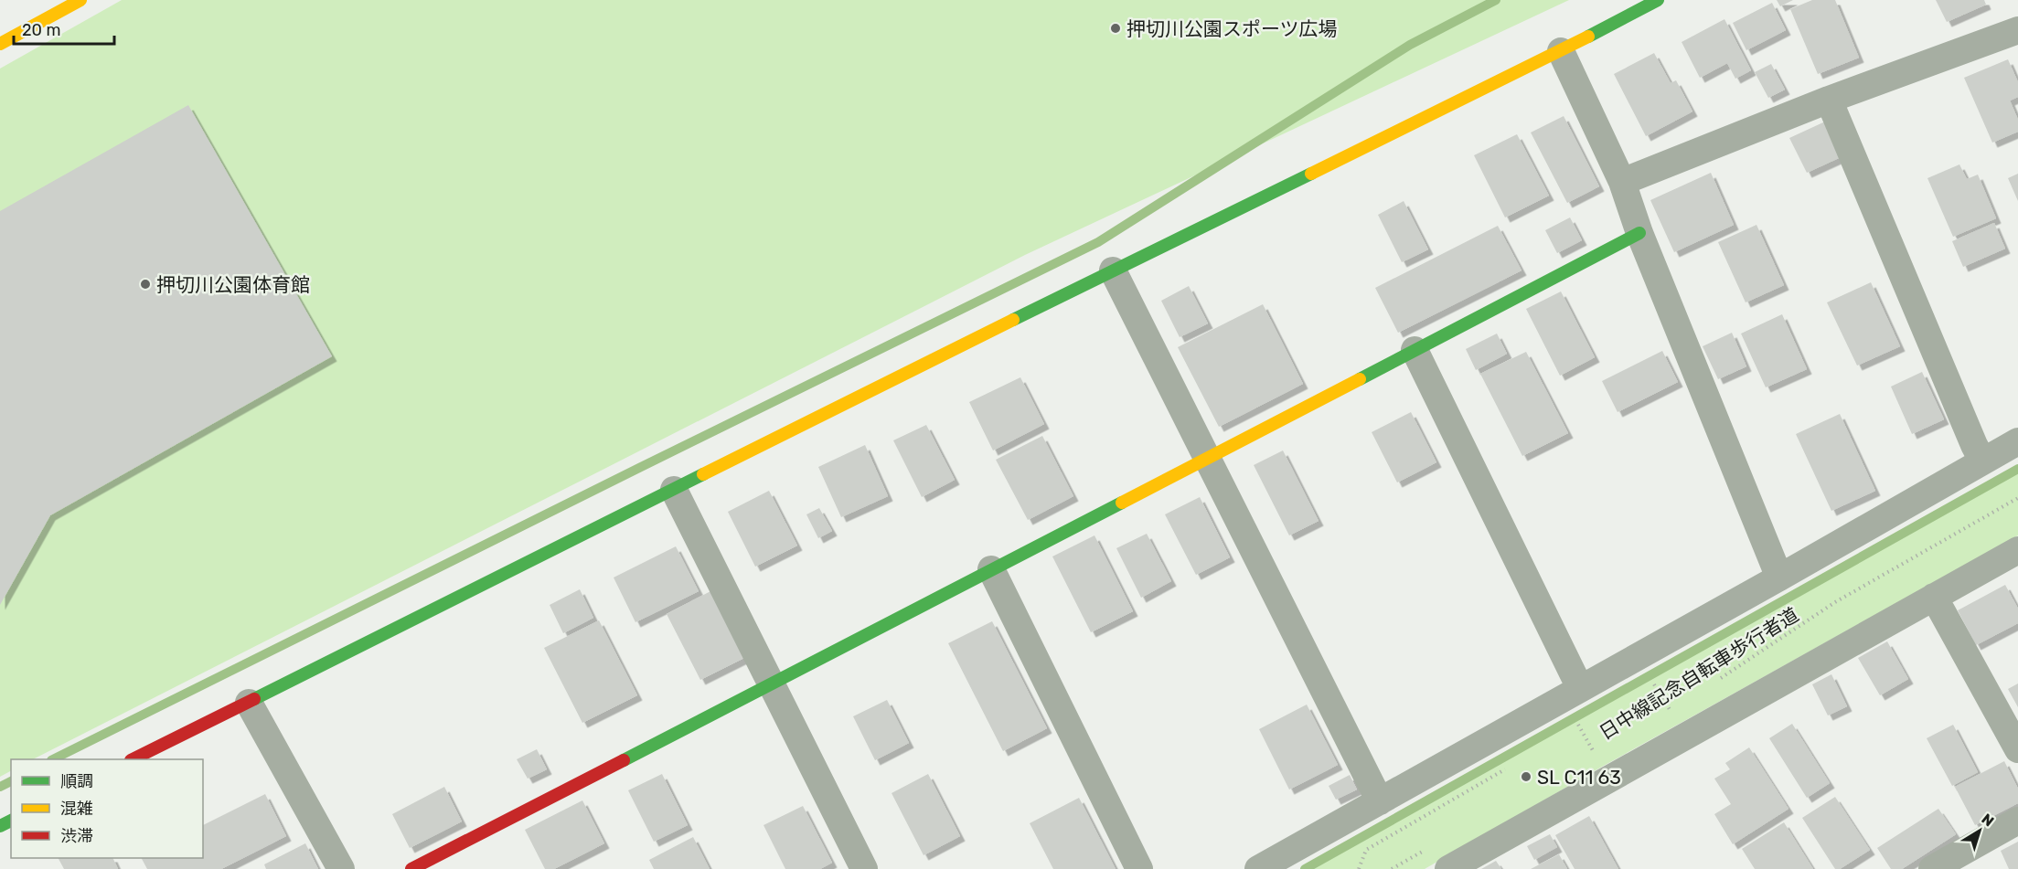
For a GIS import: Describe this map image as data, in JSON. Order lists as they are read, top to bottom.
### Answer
{
  "streets": {
    "path": ["日中線記念自転車歩行者道"]
  },
  "places": ["押切川公園スポーツ広場", "押切川公園体育館", "SL C11 63"],
  "legend": ["順調", "混雑", "渋滞"],
  "scale_bar": "20 m",
  "north": "top right"
}
